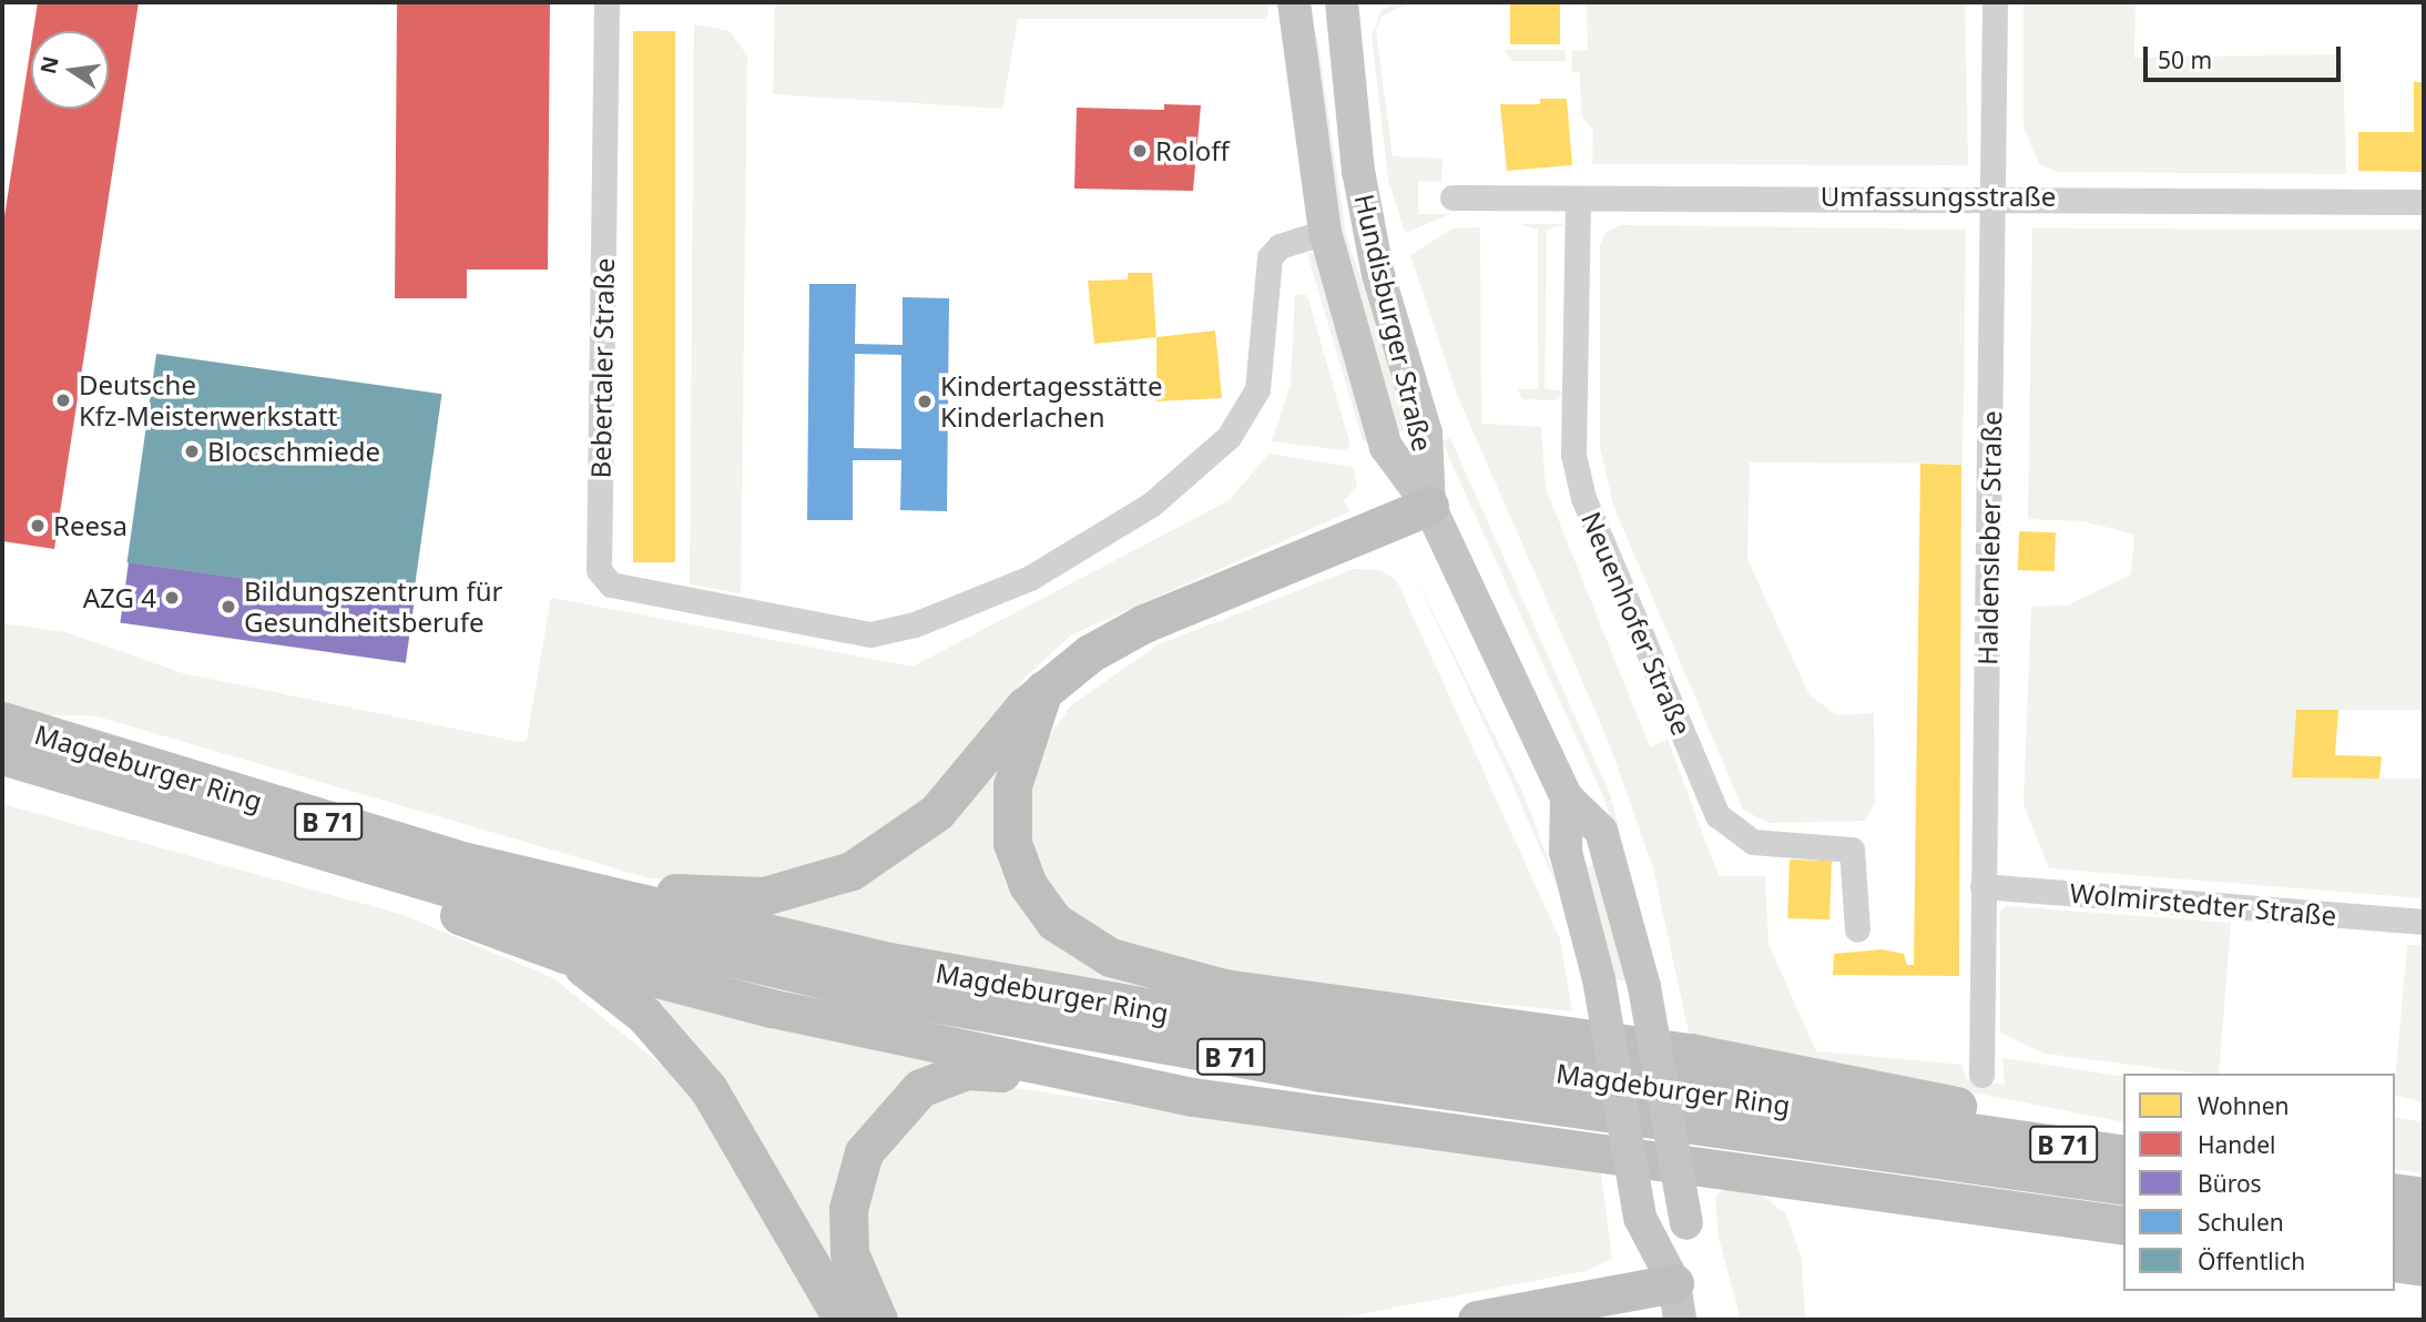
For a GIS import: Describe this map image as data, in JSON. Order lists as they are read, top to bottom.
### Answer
{
  "streets": {
    "highway": ["Magdeburger Ring", "B 71"],
    "main road": ["Hundisburger Straße"],
    "street": [
      "Umfassungsstraße",
      "Bebertaler Straße",
      "Haldensleber Straße",
      "Neuenhofer Straße",
      "Wolmirstedter Straße"
    ]
  },
  "crossings": [
    ["Umfassungsstraße", "Haldensleber Straße"],
    ["Umfassungsstraße", "Neuenhofer Straße"],
    ["Hundisburger Straße", "Bebertaler Straße"],
    ["Haldensleber Straße", "Wolmirstedter Straße"]
  ],
  "places": [
    "Roloff",
    "Deutsche Kfz-Meisterwerkstatt",
    "Kindertagesstätte Kinderlachen",
    "Blocschmiede",
    "Reesa",
    "AZG 4",
    "Bildungszentrum für Gesundheitsberufe"
  ],
  "legend": [
    "Wohnen",
    "Handel",
    "Büros",
    "Schulen",
    "Öffentlich"
  ],
  "scale_bar": "50 m",
  "north": "left"
}
